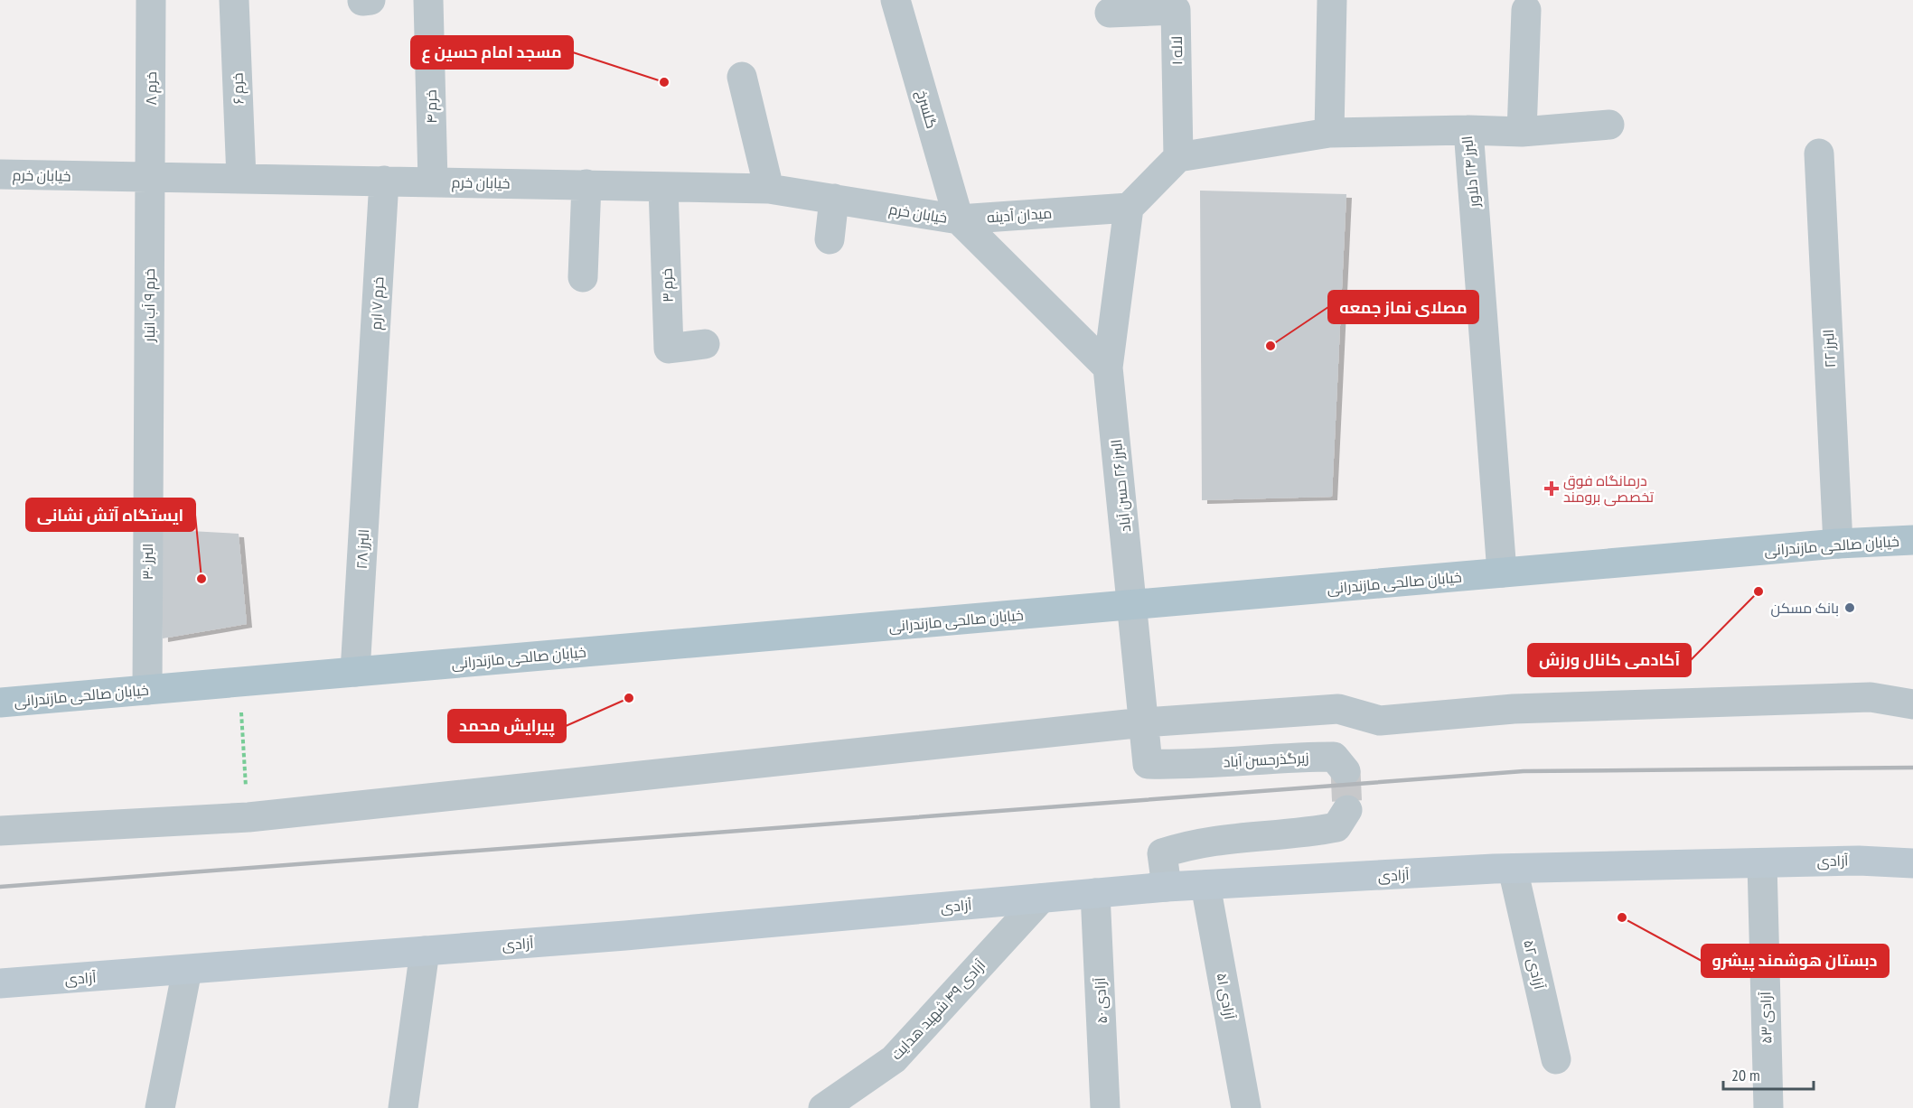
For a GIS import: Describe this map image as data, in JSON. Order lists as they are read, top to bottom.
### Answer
{
  "streets": {
    "main road": ["خیابان صالحی مازندرانی", "آزادی"],
    "street": [
      "لاله ۱",
      "خرم ۸",
      "خرم ۶",
      "خرم ۴",
      "گلسرخ",
      "البرز ۲۴ دلاور",
      "خیابان خرم",
      "میدان آدینه",
      "خرم ۳",
      "خرم ۷ ارم",
      "خرم ۹ آب انبار",
      "البرز ۲۲",
      "البرز ۲۶ حسن آباد",
      "البرز ۲۸",
      "البرز ۳۰",
      "زیرگذرحسن آباد",
      "آزادی ۵۲",
      "آزادی ۵۱",
      "آزادی ۵۰",
      "آزادی ۴۹ شهید هدایت",
      "آزادی ۵۳"
    ]
  },
  "crossings": [
    ["لاله ۱", "البرز ۲۴ دلاور"],
    ["خرم ۸", "خیابان خرم"],
    ["خرم ۸", "خرم ۹ آب انبار"],
    ["خرم ۶", "خیابان خرم"],
    ["خرم ۴", "خیابان خرم"],
    ["گلسرخ", "خیابان خرم"],
    ["گلسرخ", "میدان آدینه"],
    ["البرز ۲۴ دلاور", "خیابان صالحی مازندرانی"],
    ["خیابان خرم", "میدان آدینه"],
    ["خیابان خرم", "خرم ۳"],
    ["خیابان خرم", "خرم ۷ ارم"],
    ["خیابان خرم", "خرم ۹ آب انبار"],
    ["میدان آدینه", "البرز ۲۶ حسن آباد"],
    ["خرم ۷ ارم", "البرز ۲۸"],
    ["خرم ۹ آب انبار", "البرز ۳۰"],
    ["البرز ۲۲", "خیابان صالحی مازندرانی"],
    ["البرز ۲۶ حسن آباد", "خیابان صالحی مازندرانی"],
    ["البرز ۲۶ حسن آباد", "زیرگذرحسن آباد"],
    ["خیابان صالحی مازندرانی", "البرز ۲۸"],
    ["خیابان صالحی مازندرانی", "البرز ۳۰"],
    ["آزادی", "آزادی ۵۲"],
    ["آزادی", "آزادی ۵۱"],
    ["آزادی", "آزادی ۵۰"],
    ["آزادی", "آزادی ۴۹ شهید هدایت"],
    ["آزادی", "آزادی ۵۳"]
  ],
  "places": {
    "other": [
      "مسجد امام حسین ع",
      "مصلای نماز جمعه",
      "ایستگاه آتش نشانی",
      "آکادمی کانال ورزش",
      "بانک مسکن",
      "پیرایش محمد",
      "دبستان هوشمند پیشرو"
    ],
    "health": ["درمانگاه فوق تخصصی برومند"]
  },
  "scale_bar": "20 m"
}
